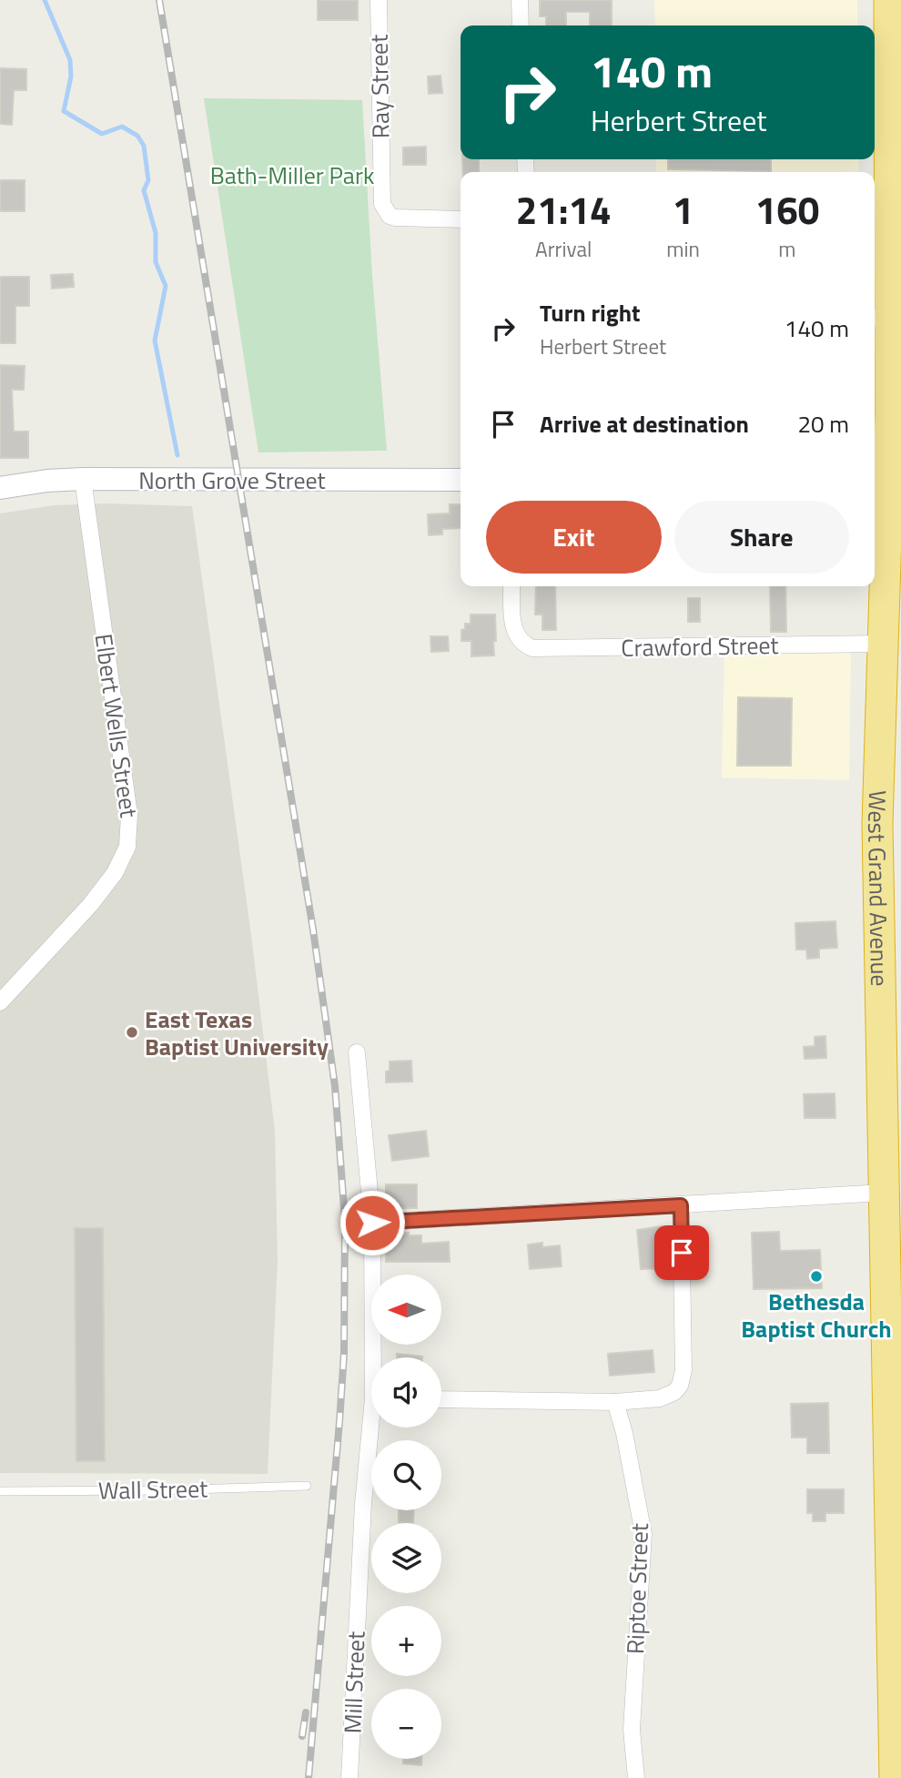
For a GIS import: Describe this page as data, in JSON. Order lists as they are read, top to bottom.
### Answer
{
  "streets": {
    "highway": ["West Grand Avenue"],
    "main road": ["North Grove Street"],
    "street": [
      "Ray Street",
      "Crawford Street",
      "Elbert Wells Street",
      "Riptoe Street",
      "Mill Street"
    ],
    "lane": ["Wall Street"]
  },
  "crossings": [
    ["North Grove Street", "Elbert Wells Street"],
    ["Crawford Street", "West Grand Avenue"]
  ],
  "parks": ["Bath-Miller Park"],
  "places": ["East Texas Baptist University", "Bethesda Baptist Church"],
  "north": "left",
  "page": {
    "turn": ["140 m", "Herbert Street"],
    "eta": [
      "21:14",
      "Arrival",
      "1",
      "min",
      "160",
      "m"
    ],
    "list": [
      {
        "name": "Turn right",
        "note": "Herbert Street",
        "value": "140 m"
      },
      {
        "name": "Arrive at destination",
        "value": "20 m"
      }
    ],
    "buttons": ["Exit", "Share"],
    "map_buttons": ["+", "−"]
  }
}
